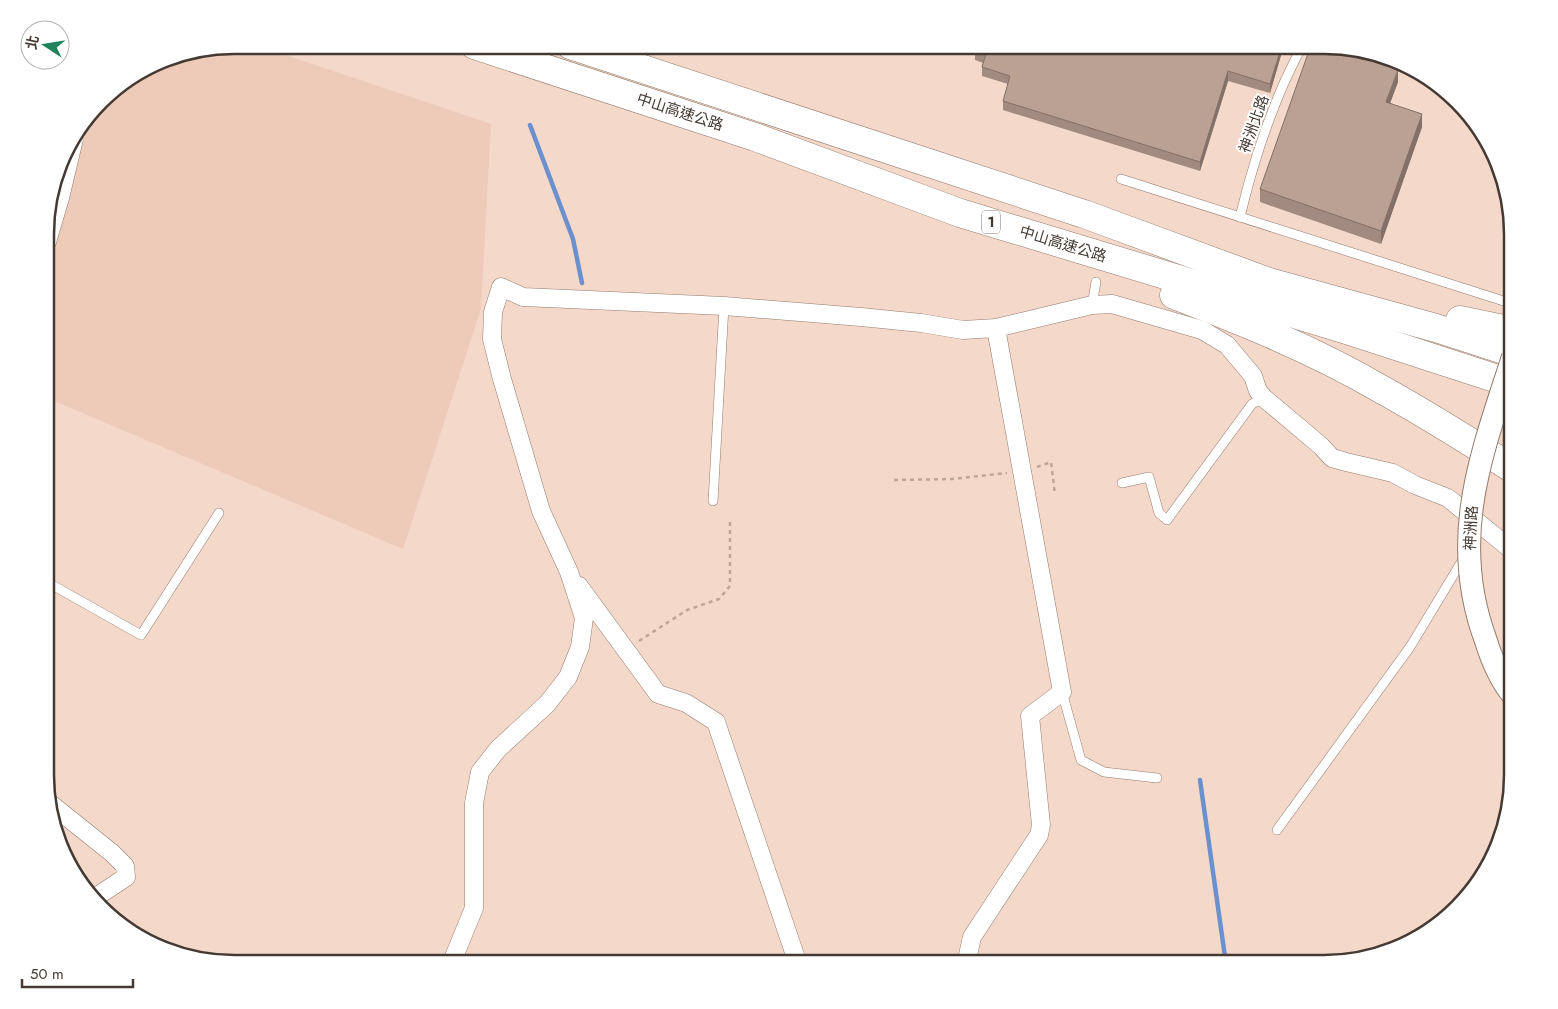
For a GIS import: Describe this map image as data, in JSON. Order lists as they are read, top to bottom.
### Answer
{
  "streets": {
    "highway": ["中山高速公路", "1"],
    "street": ["神洲路"],
    "lane": ["神洲北路"]
  },
  "scale_bar": "50 m",
  "north": "left"
}
